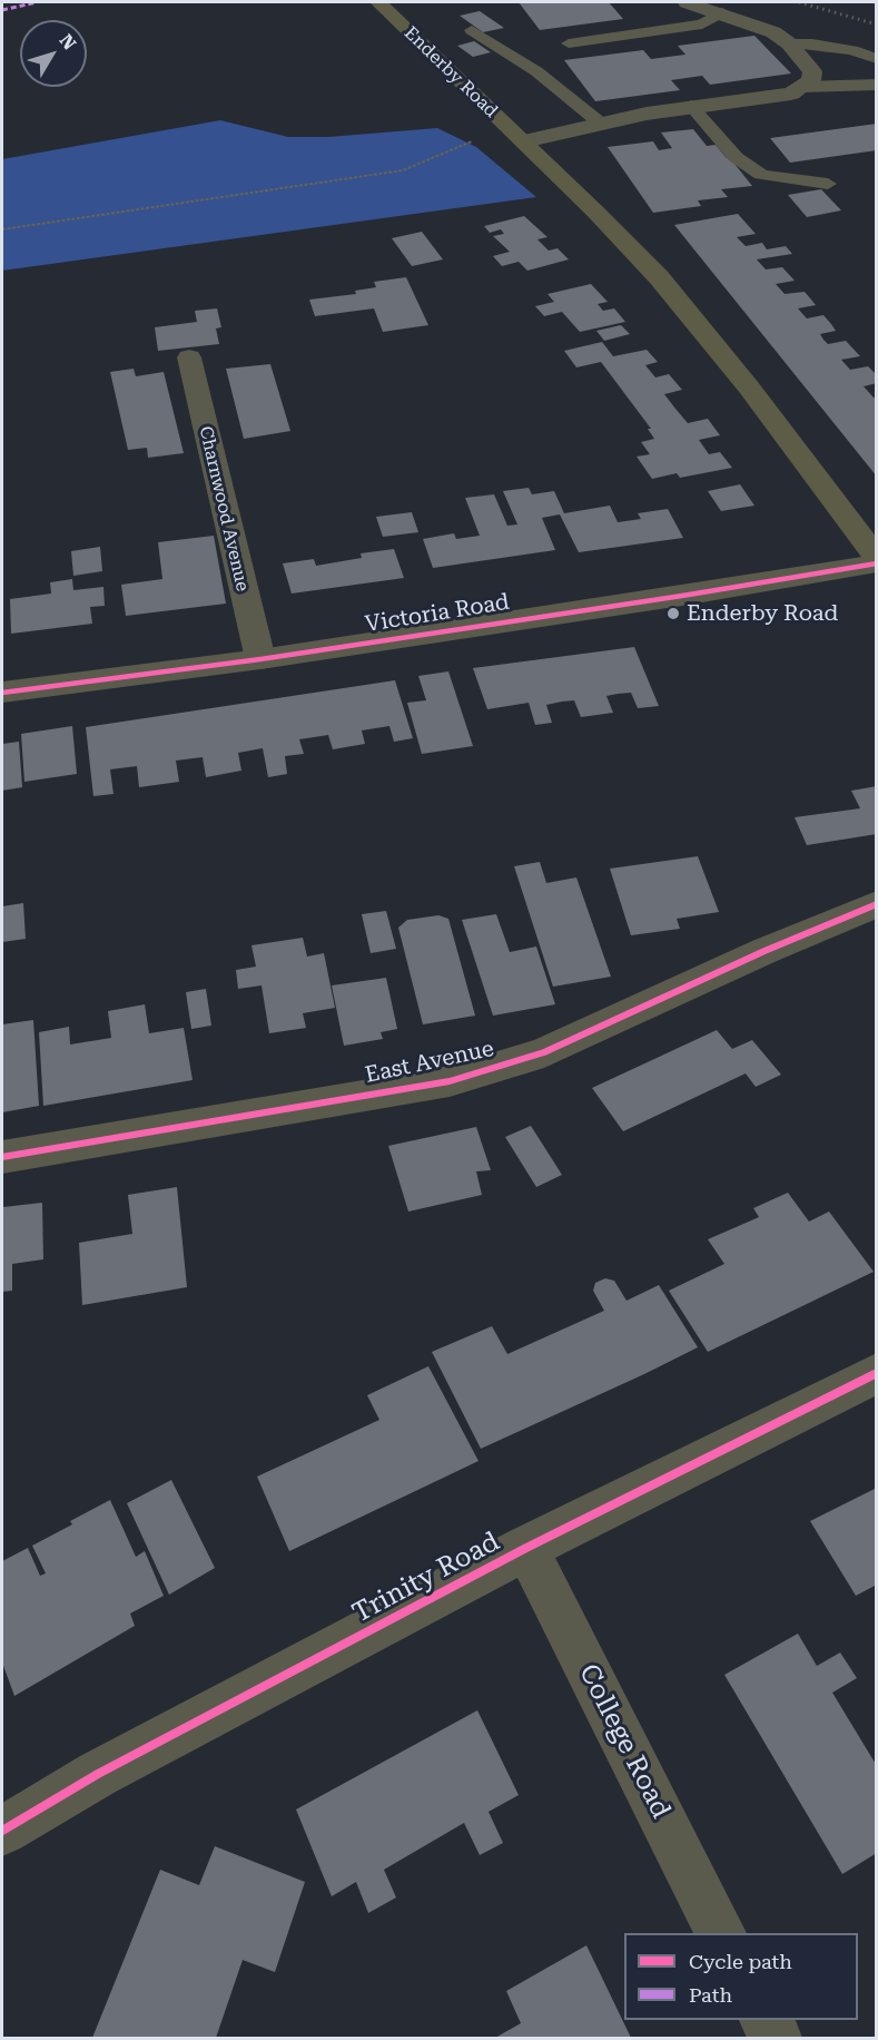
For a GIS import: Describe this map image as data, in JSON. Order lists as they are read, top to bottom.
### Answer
{
  "streets": {
    "main road": ["Enderby Road"],
    "street": [
      "Charnwood Avenue",
      "Victoria Road",
      "East Avenue",
      "Trinity Road",
      "College Road"
    ]
  },
  "crossings": [
    ["Charnwood Avenue", "Victoria Road"],
    ["Trinity Road", "College Road"]
  ],
  "places": ["Enderby Road"],
  "legend": ["Cycle path", "Path"],
  "north": "top right"
}
